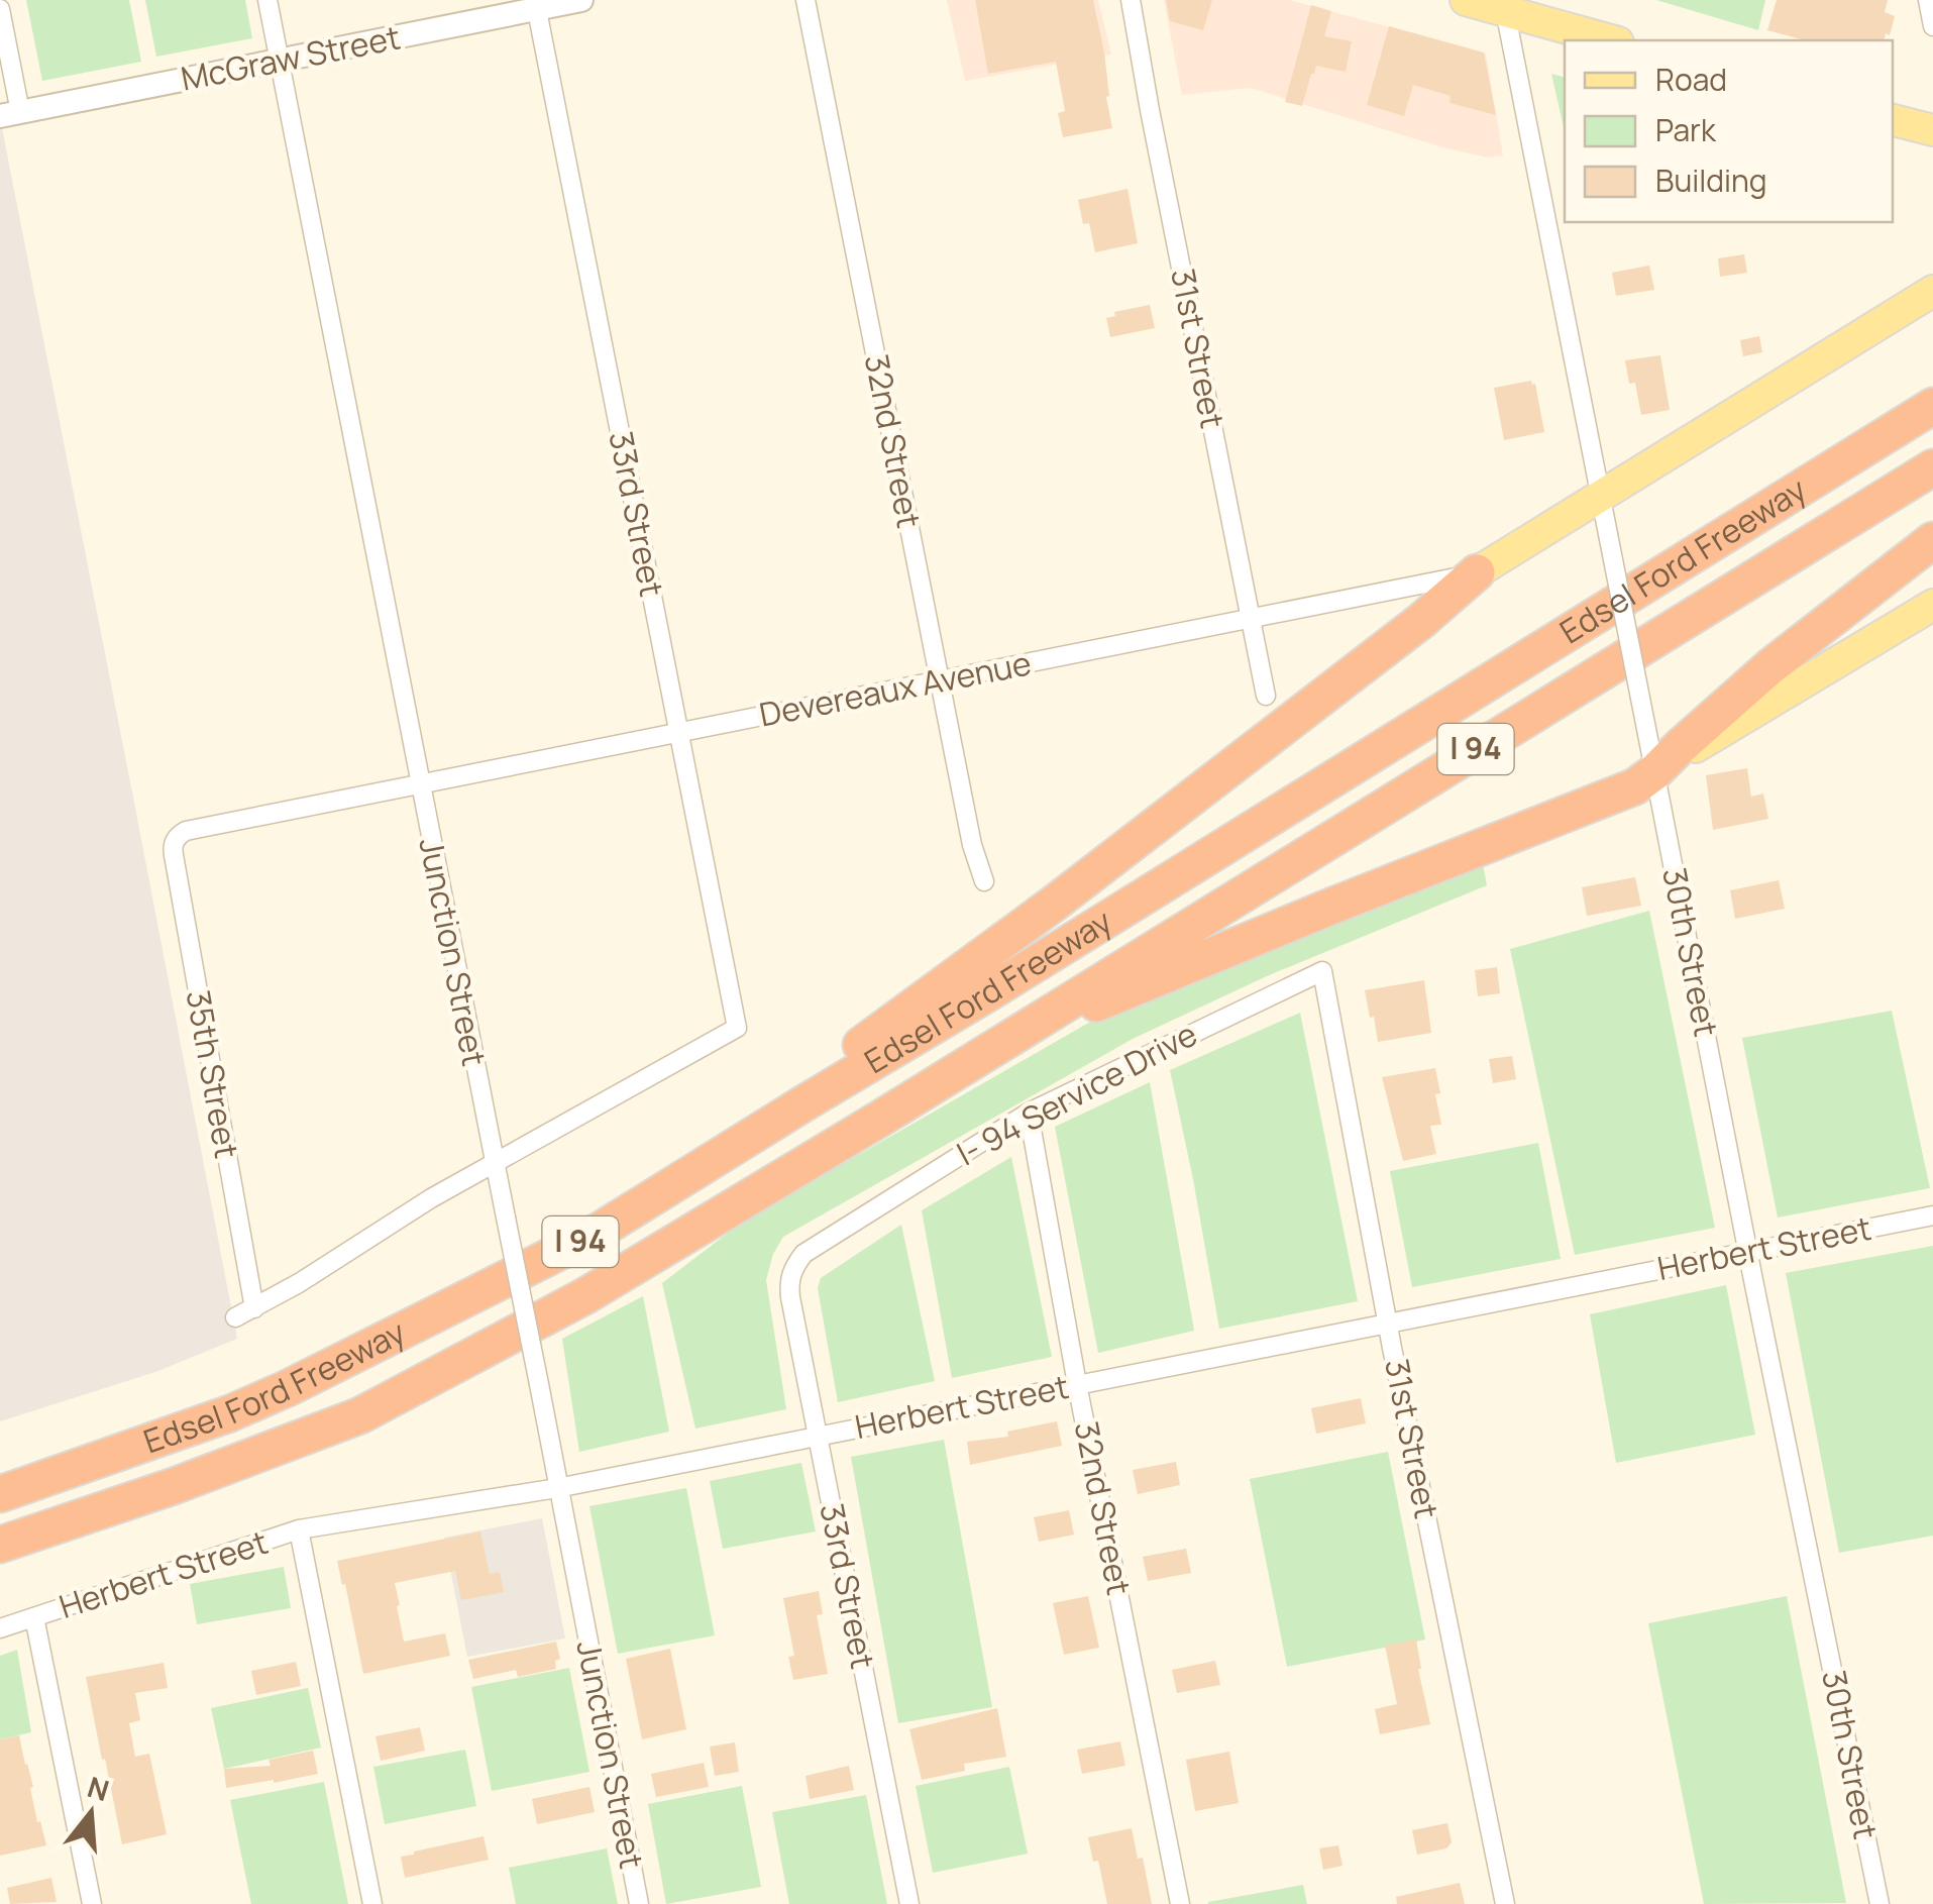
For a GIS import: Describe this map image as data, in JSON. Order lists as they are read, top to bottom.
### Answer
{
  "streets": {
    "highway": ["Edsel Ford Freeway", "I 94"],
    "main road": ["Devereaux Avenue"],
    "street": [
      "McGraw Street",
      "31st Street",
      "32nd Street",
      "33rd Street",
      "Junction Street",
      "30th Street",
      "35th Street",
      "I- 94 Service Drive",
      "Herbert Street"
    ]
  },
  "crossings": [
    ["McGraw Street", "33rd Street"],
    ["McGraw Street", "Junction Street"],
    ["31st Street", "Devereaux Avenue"],
    ["31st Street", "I- 94 Service Drive"],
    ["31st Street", "Herbert Street"],
    ["32nd Street", "Devereaux Avenue"],
    ["32nd Street", "I- 94 Service Drive"],
    ["32nd Street", "Herbert Street"],
    ["33rd Street", "Devereaux Avenue"],
    ["33rd Street", "Junction Street"],
    ["33rd Street", "I- 94 Service Drive"],
    ["33rd Street", "Herbert Street"],
    ["Devereaux Avenue", "Junction Street"],
    ["Devereaux Avenue", "30th Street"],
    ["Devereaux Avenue", "35th Street"],
    ["Junction Street", "Herbert Street"],
    ["30th Street", "Herbert Street"]
  ],
  "legend": ["Road", "Park", "Building"],
  "north": "top"
}
